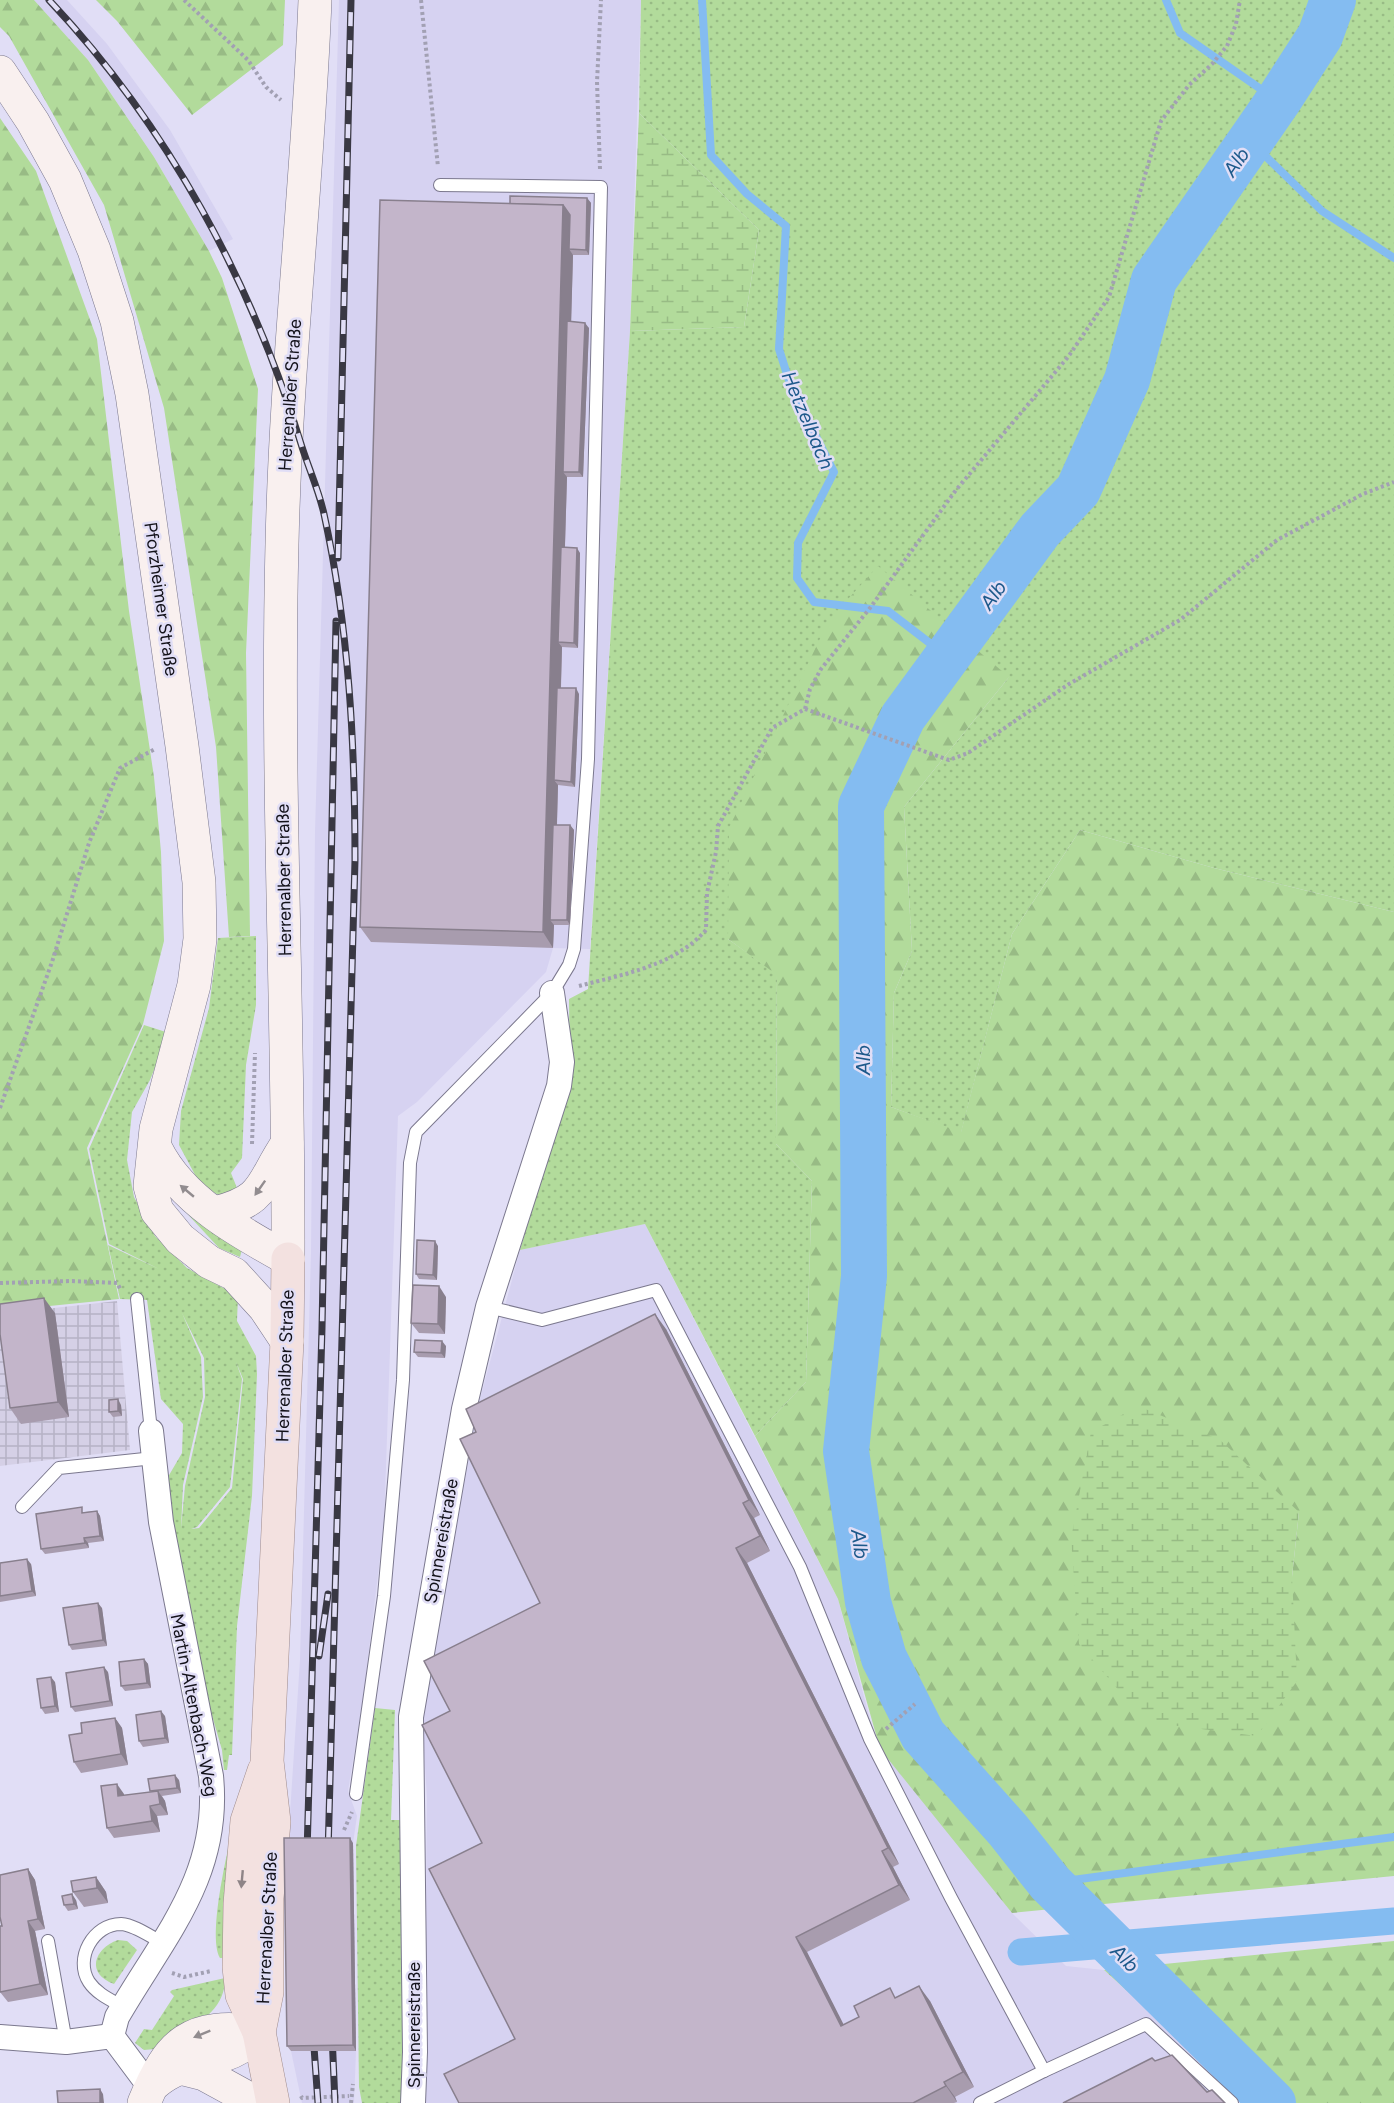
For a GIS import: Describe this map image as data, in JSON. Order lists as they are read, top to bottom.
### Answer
{
  "streets": {
    "main road": ["Herrenalber Straße", "Pforzheimer Straße"],
    "street": ["Spinnereistraße", "Martin-Altenbach-Weg"]
  },
  "water": ["Alb", "Hetzelbach"]
}
